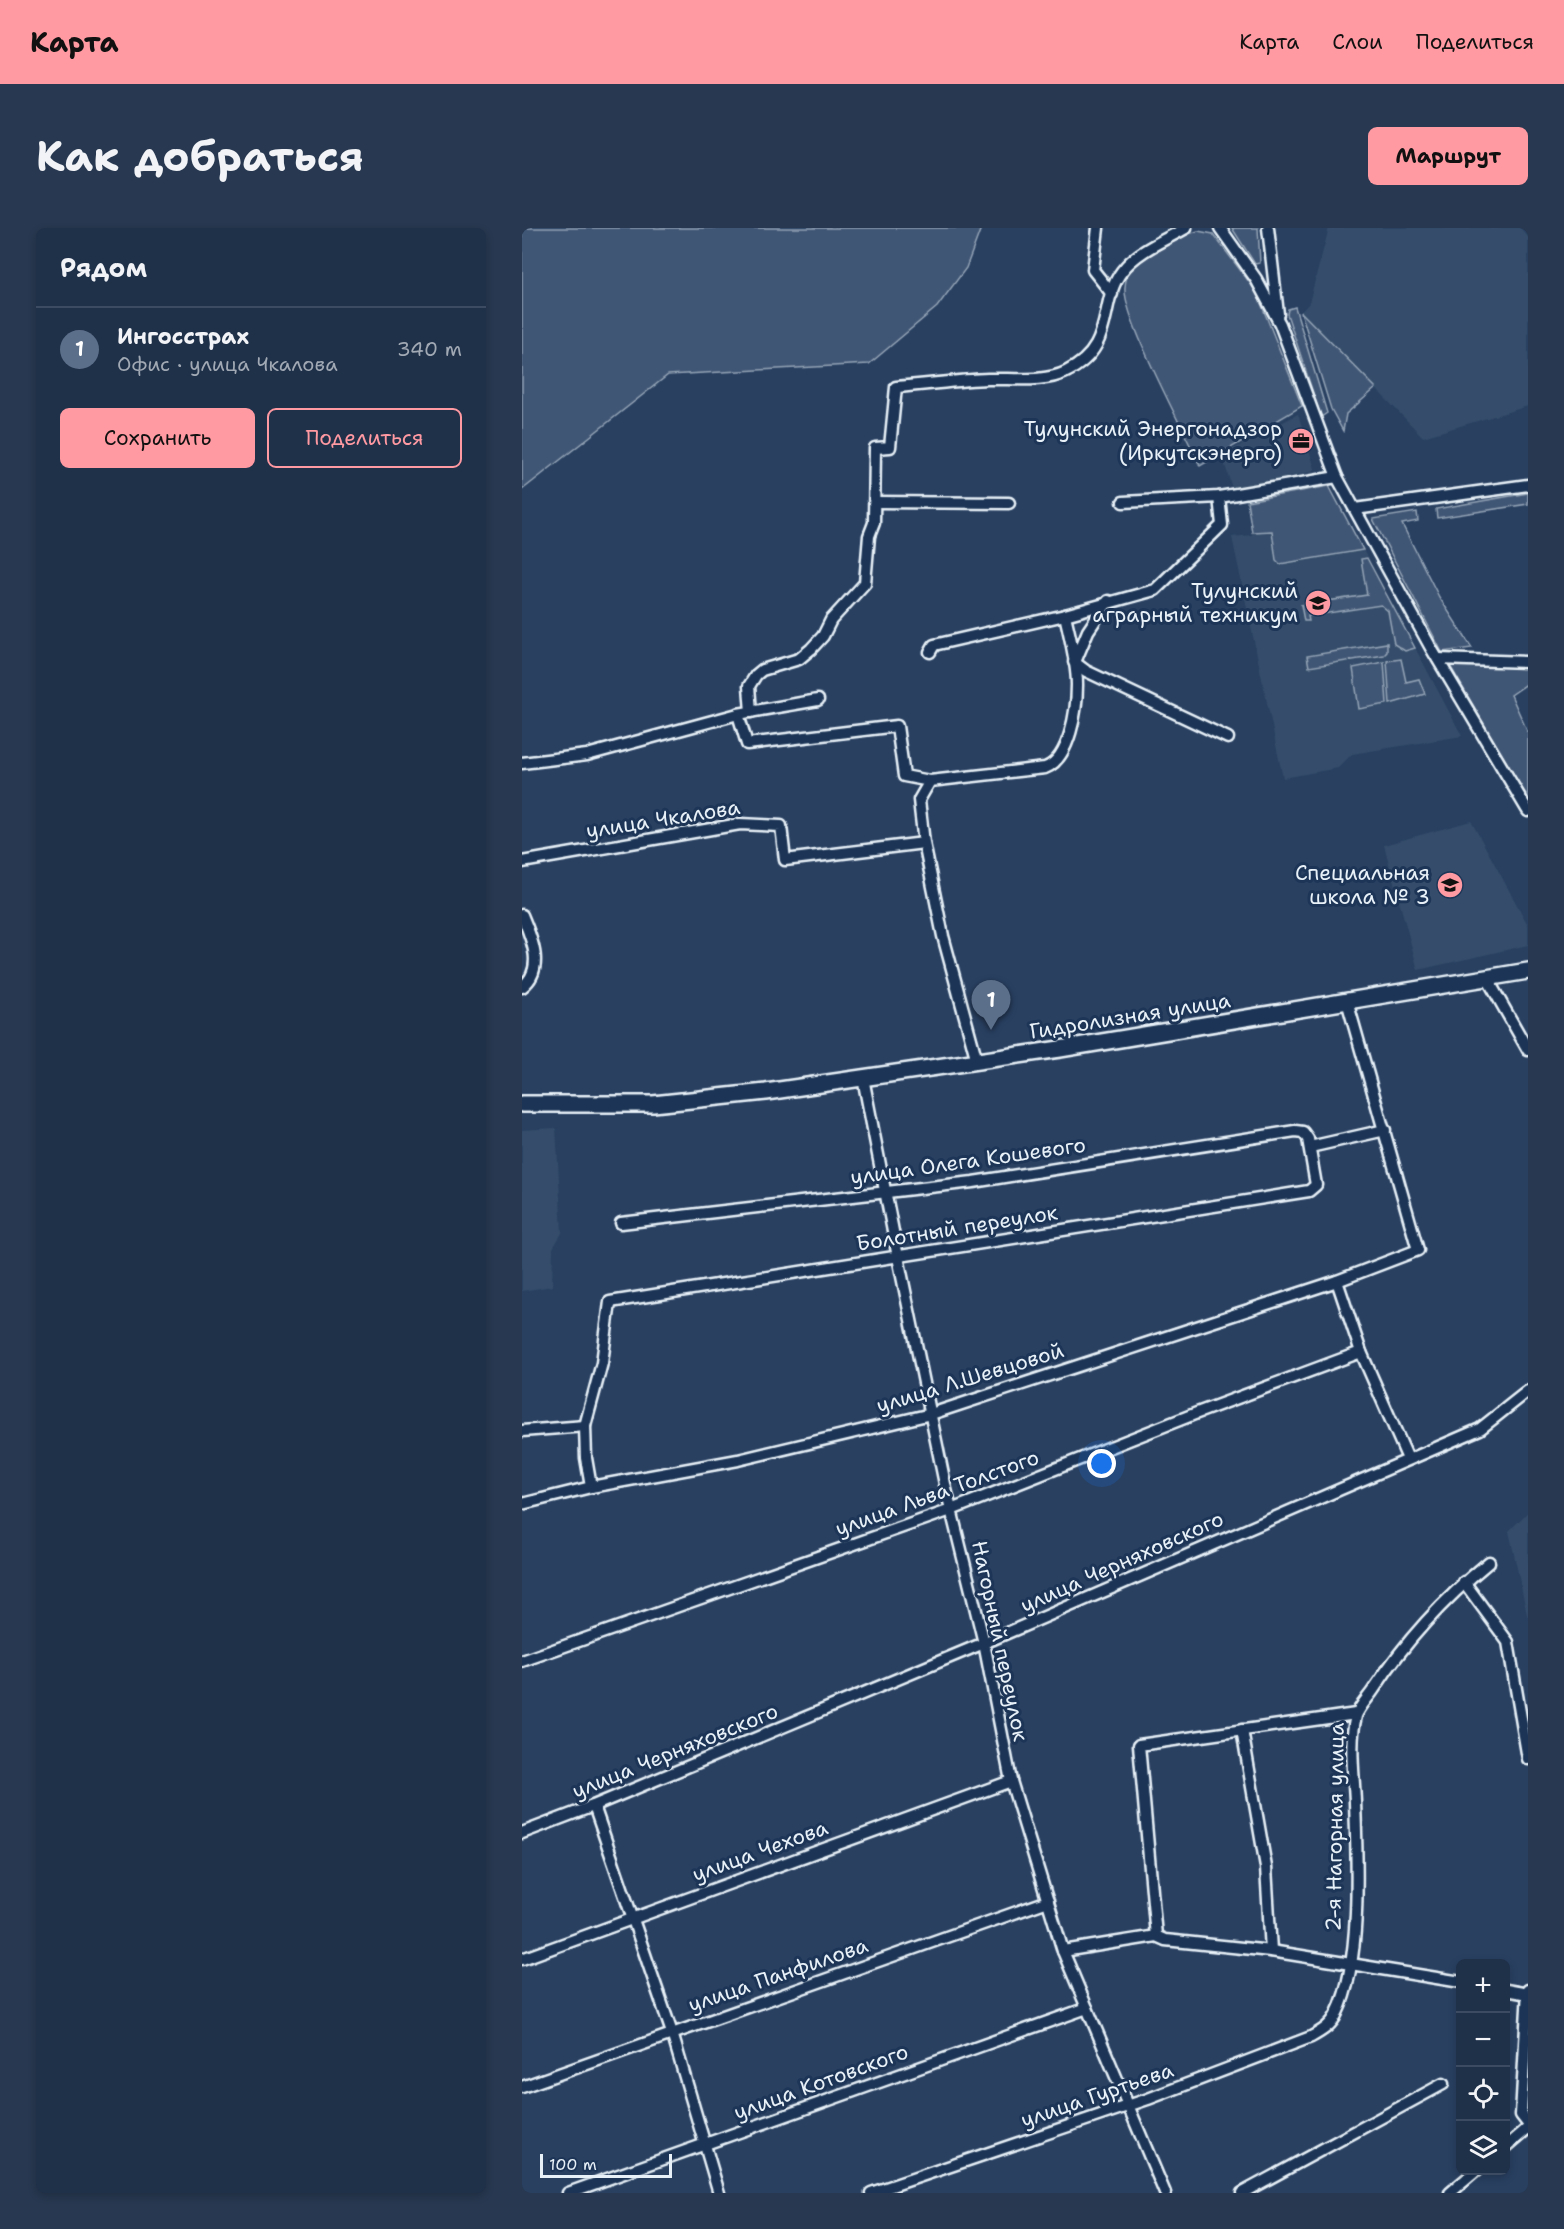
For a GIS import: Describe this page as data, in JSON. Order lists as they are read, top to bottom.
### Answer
{
  "streets": {
    "highway": ["Гидролизная улица"],
    "street": [
      "улица Чкалова",
      "улица Олега Кошевого",
      "Болотный переулок",
      "улица Л.Шевцовой",
      "улица Льва Толстого",
      "улица Черняховского",
      "Нагорный переулок",
      "2-я Нагорная улица",
      "улица Чехова",
      "улица Панфилова",
      "улица Котовского",
      "улица Гуртьева"
    ]
  },
  "crossings": [
    ["Гидролизная улица", "Нагорный переулок"],
    ["улица Олега Кошевого", "Болотный переулок"],
    ["улица Олега Кошевого", "Нагорный переулок"],
    ["Болотный переулок", "Нагорный переулок"],
    ["улица Л.Шевцовой", "Нагорный переулок"],
    ["улица Льва Толстого", "Нагорный переулок"],
    ["улица Черняховского", "Нагорный переулок"],
    ["Нагорный переулок", "улица Чехова"],
    ["Нагорный переулок", "улица Панфилова"],
    ["Нагорный переулок", "улица Котовского"],
    ["Нагорный переулок", "улица Гуртьева"],
    ["2-я Нагорная улица", "улица Гуртьева"]
  ],
  "places": {
    "office": ["Тулунский Энергонадзор (Иркутскэнерго)"],
    "school or university": ["Тулунский аграрный техникум", "Специальная школа № 3"]
  },
  "scale_bar": "100 m",
  "page": {
    "header": "Карта",
    "nav": ["Карта", "Слои", "Поделиться"],
    "buttons": [
      "Маршрут",
      ["Сохранить", "Поделиться"]
    ],
    "title": "Как добраться",
    "heading": "Рядом",
    "list": [
      {
        "mark": "1",
        "name": "Ингосстрах",
        "note": "Офис · улица Чкалова",
        "value": "340 m"
      }
    ],
    "pins": "1",
    "map_buttons": ["+", "−"],
    "scale": "100 m"
  }
}
